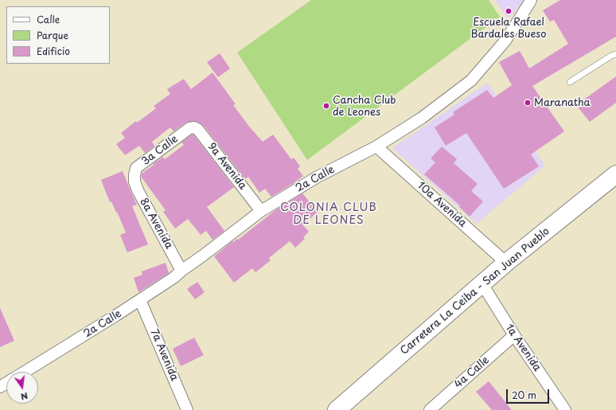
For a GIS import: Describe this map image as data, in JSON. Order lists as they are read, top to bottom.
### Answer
{
  "streets": {
    "main road": ["Carretera La Ceiba - San Juan Pueblo"],
    "street": [
      "3a Calle",
      "9a Avenida",
      "2a Calle",
      "10a Avenida",
      "8a Avenida",
      "1a Avenida",
      "7a Avenida",
      "4a Calle"
    ]
  },
  "crossings": [
    ["3a Calle", "9a Avenida"],
    ["3a Calle", "8a Avenida"],
    ["9a Avenida", "2a Calle"],
    ["2a Calle", "10a Avenida"],
    ["2a Calle", "8a Avenida"],
    ["2a Calle", "7a Avenida"],
    ["10a Avenida", "Carretera La Ceiba - San Juan Pueblo"],
    ["Carretera La Ceiba - San Juan Pueblo", "1a Avenida"],
    ["1a Avenida", "4a Calle"]
  ],
  "districts": ["COLONIA CLUB DE LEONES"],
  "places": ["Escuela Rafael Bardales Bueso", "Maranatha", "Cancha Club de Leones"],
  "legend": ["Calle", "Parque", "Edificio"],
  "scale_bar": "20 m",
  "north": "bottom"
}
